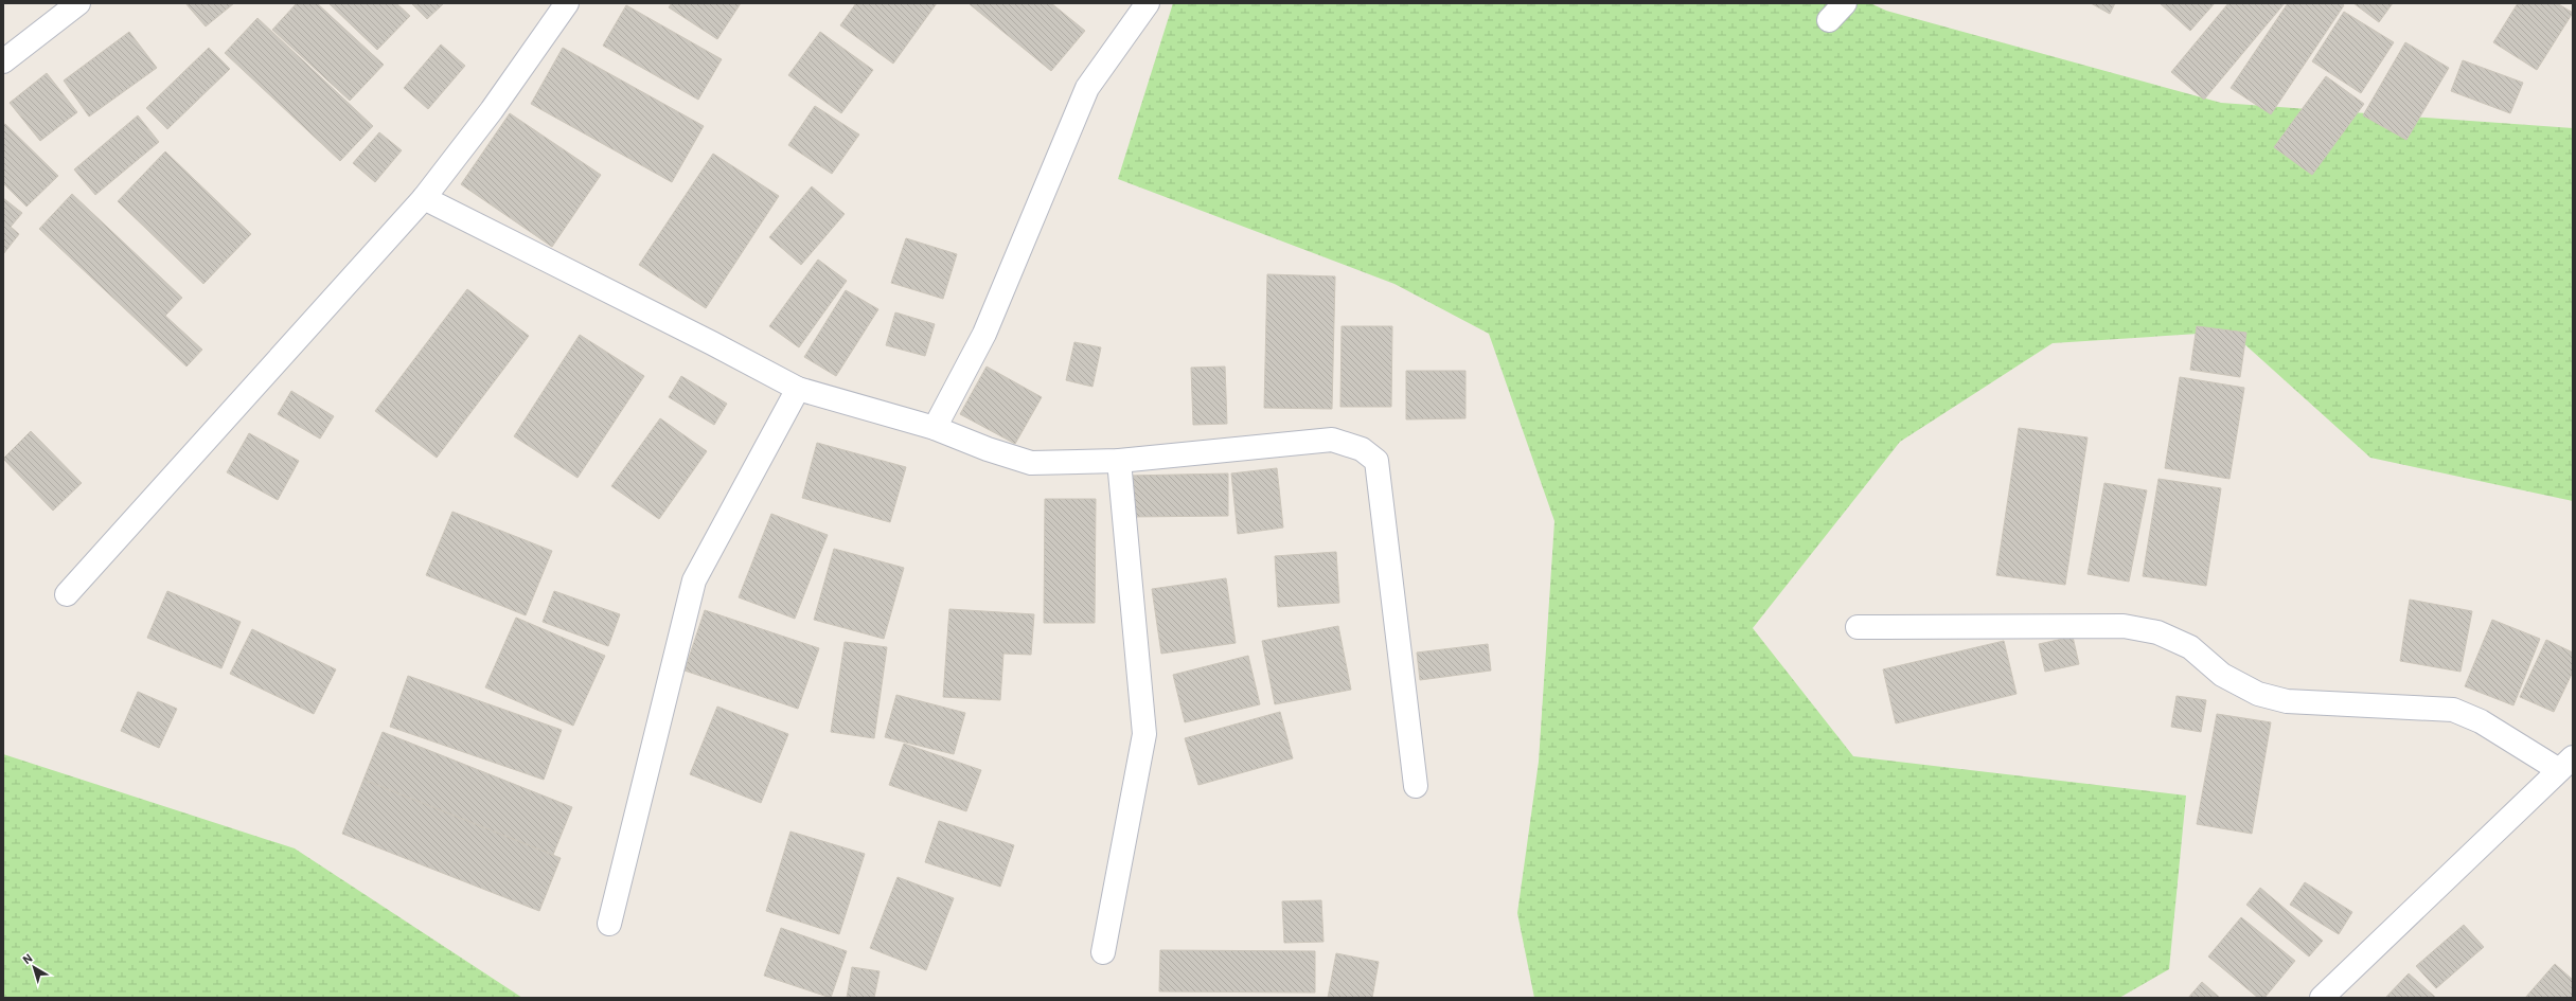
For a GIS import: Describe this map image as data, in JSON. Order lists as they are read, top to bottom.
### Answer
{
  "north": "top left"
}
